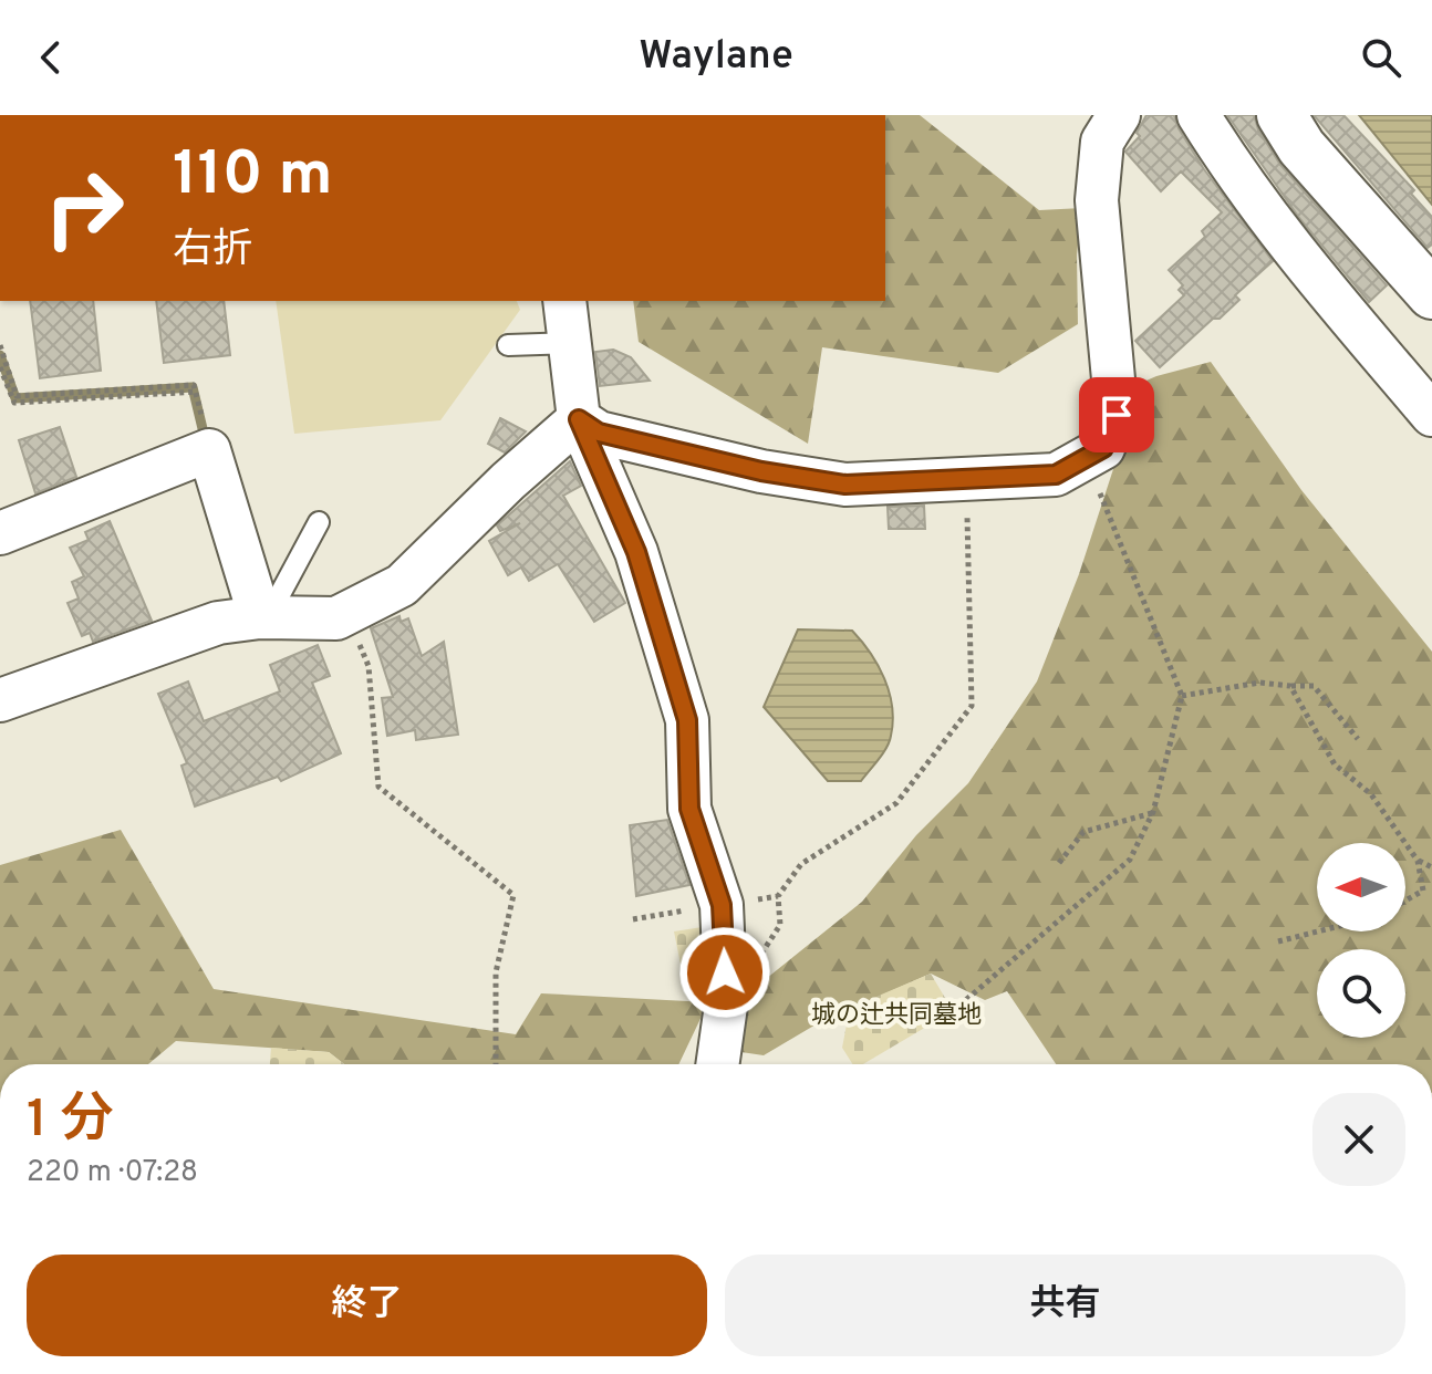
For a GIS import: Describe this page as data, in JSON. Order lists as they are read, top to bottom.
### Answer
{
  "parks": ["城の辻共同墓地"],
  "north": "left",
  "page": {
    "header": "Waylane",
    "turn": ["110 m", "右折"],
    "heading": ["1 分", "220 m · 07:28"],
    "buttons": ["終了", "共有"]
  }
}
